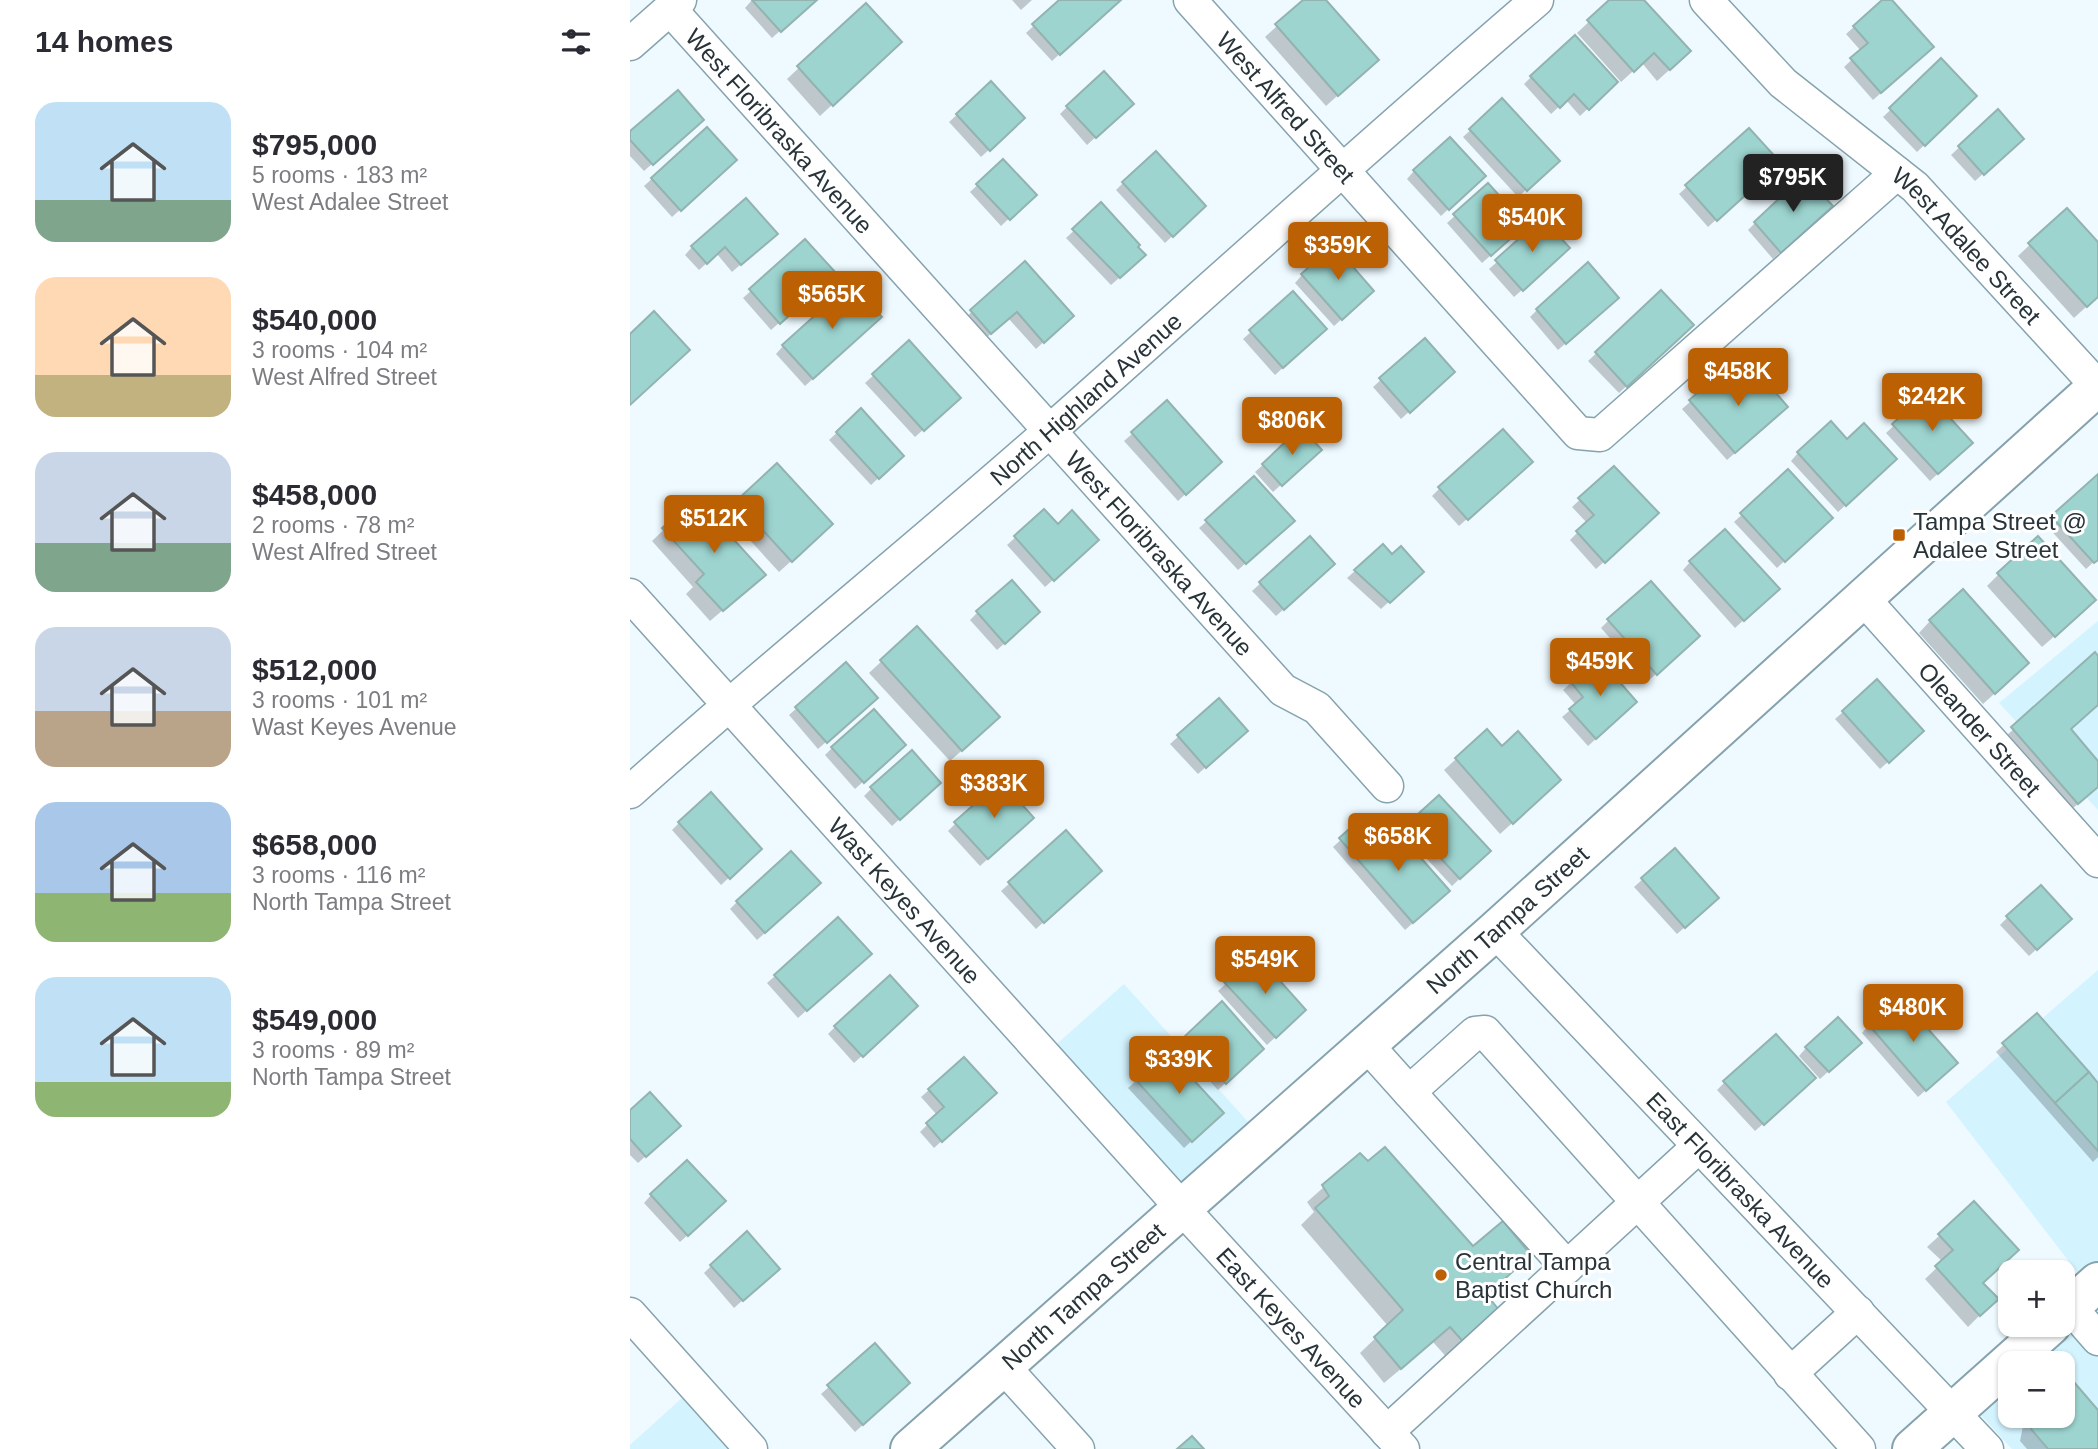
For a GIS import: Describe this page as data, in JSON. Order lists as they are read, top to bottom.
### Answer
{
  "streets": {
    "main road": ["North Tampa Street"],
    "street": [
      "West Alfred Street",
      "West Floribraska Avenue",
      "West Adalee Street",
      "North Highland Avenue",
      "Oleander Street",
      "Wast Keyes Avenue",
      "East Floribraska Avenue",
      "East Keyes Avenue"
    ]
  },
  "crossings": [
    ["West Alfred Street", "West Adalee Street"],
    ["West Alfred Street", "North Highland Avenue"],
    ["West Floribraska Avenue", "North Highland Avenue"],
    ["West Adalee Street", "North Tampa Street"],
    ["North Highland Avenue", "Wast Keyes Avenue"],
    ["Oleander Street", "North Tampa Street"],
    ["Wast Keyes Avenue", "North Tampa Street"],
    ["Wast Keyes Avenue", "East Keyes Avenue"],
    ["North Tampa Street", "East Floribraska Avenue"],
    ["North Tampa Street", "East Keyes Avenue"]
  ],
  "places": {
    "transit": ["Tampa Street @ Adalee Street"],
    "other": ["Central Tampa Baptist Church"]
  },
  "page": {
    "heading": "14 homes",
    "list": [
      {
        "name": "$795,000",
        "note": "5 rooms · 183 m² · West Adalee Street"
      },
      {
        "name": "$540,000",
        "note": "3 rooms · 104 m² · West Alfred Street"
      },
      {
        "name": "$458,000",
        "note": "2 rooms · 78 m² · West Alfred Street"
      },
      {
        "name": "$512,000",
        "note": "3 rooms · 101 m² · Wast Keyes Avenue"
      },
      {
        "name": "$658,000",
        "note": "3 rooms · 116 m² · North Tampa Street"
      },
      {
        "name": "$549,000",
        "note": "3 rooms · 89 m² · North Tampa Street"
      }
    ],
    "price": [
      "$795K",
      "$540K",
      "$359K",
      "$565K",
      "$458K",
      "$242K",
      "$806K",
      "$512K",
      "$459K",
      "$383K",
      "$658K",
      "$549K",
      "$480K",
      "$339K"
    ],
    "map_buttons": ["+", "−"]
  }
}
